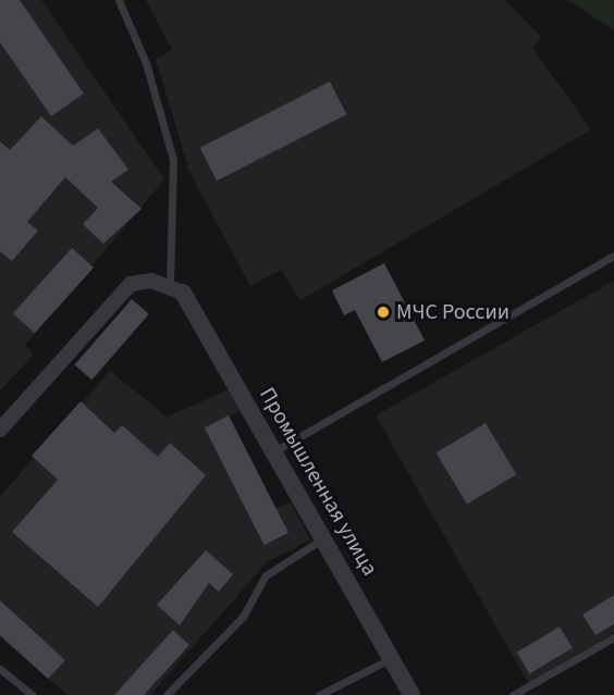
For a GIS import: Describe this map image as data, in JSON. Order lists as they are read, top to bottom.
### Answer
{
  "streets": {
    "street": ["Промышленная улица"]
  },
  "places": ["МЧС России"]
}
